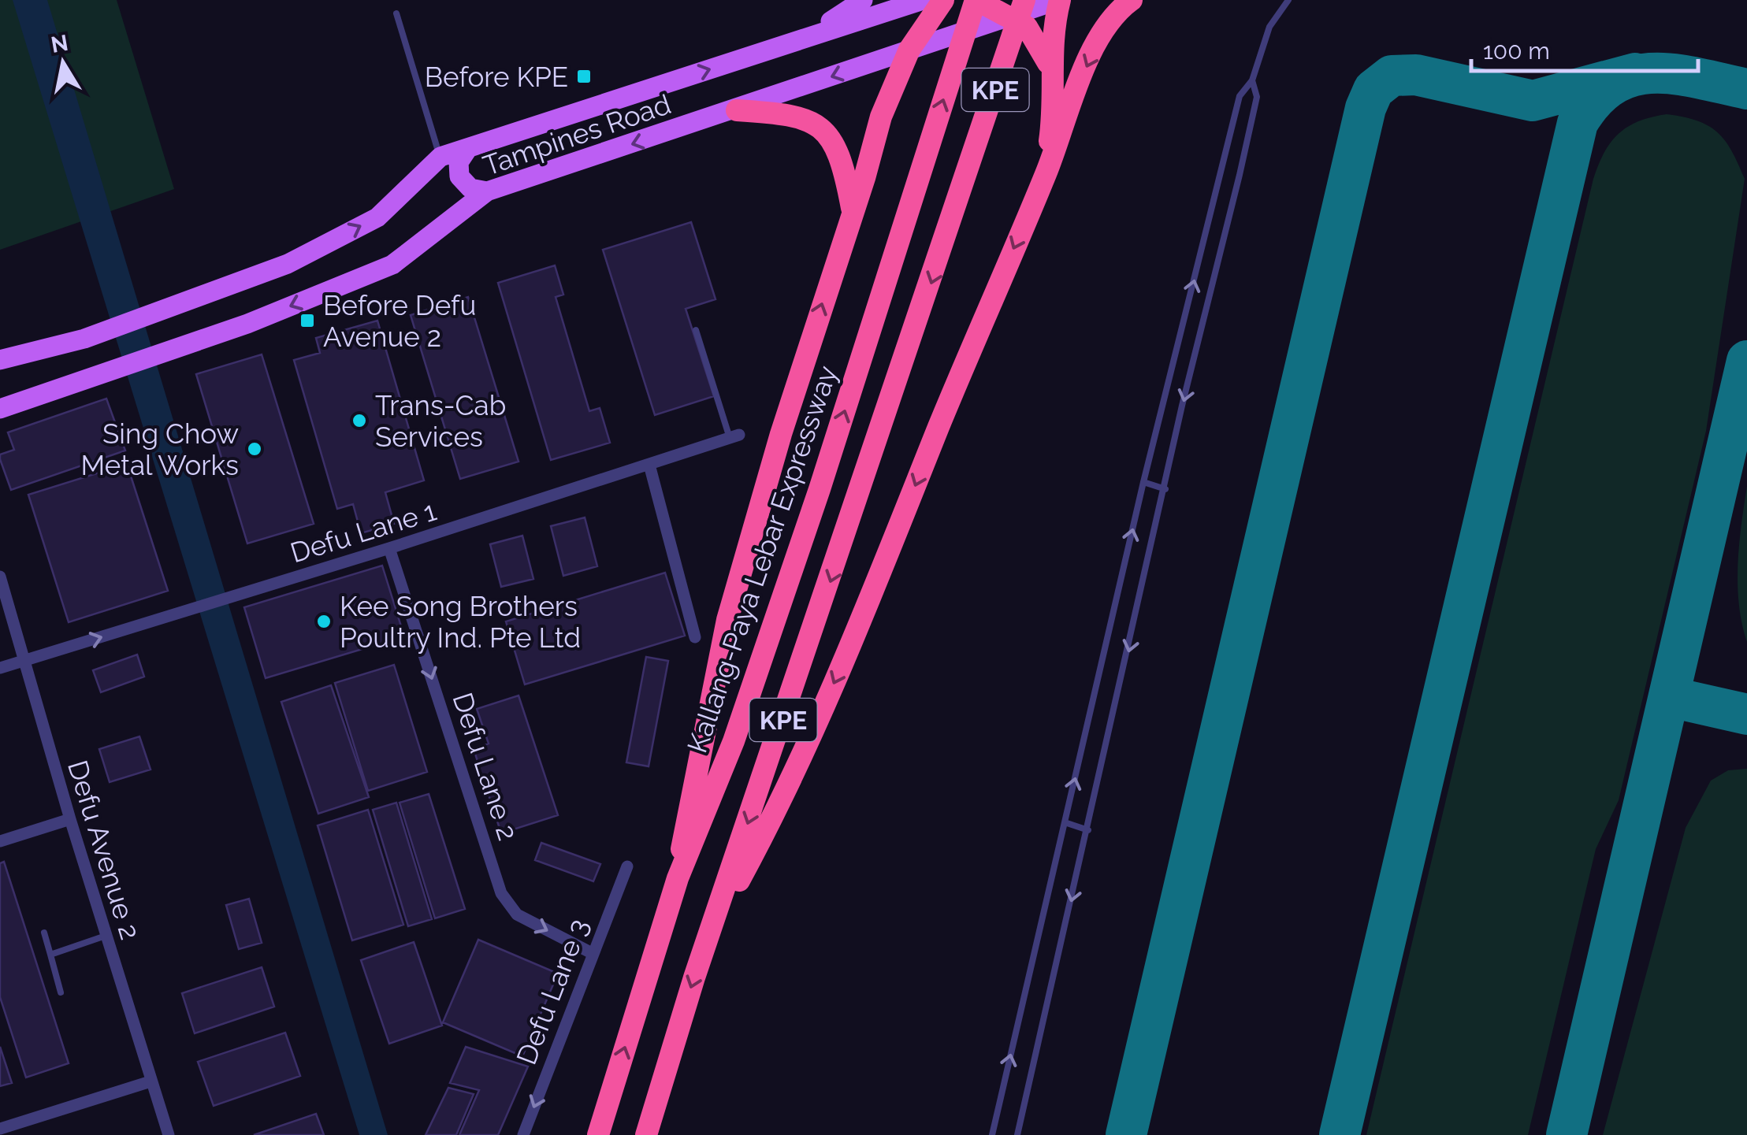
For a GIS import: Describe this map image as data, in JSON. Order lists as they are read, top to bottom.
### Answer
{
  "streets": {
    "highway": ["KPE", "Kallang-Paya Lebar Expressway"],
    "main road": ["Tampines Road"],
    "street": [
      "Defu Lane 1",
      "Defu Lane 2",
      "Defu Avenue 2",
      "Defu Lane 3"
    ]
  },
  "crossings": [
    ["KPE", "Tampines Road"],
    ["Defu Lane 1", "Defu Lane 2"],
    ["Defu Lane 1", "Defu Avenue 2"],
    ["Defu Lane 2", "Defu Lane 3"]
  ],
  "one_way": ["Defu Lane 1", "Defu Lane 2", "Defu Lane 3"],
  "places": {
    "transit": ["Before KPE", "Before Defu Avenue 2"],
    "other": ["Trans-Cab Services", "Sing Chow Metal Works", "Kee Song Brothers Poultry Ind. Pte Ltd"]
  },
  "scale_bar": "100 m",
  "north": "top"
}
